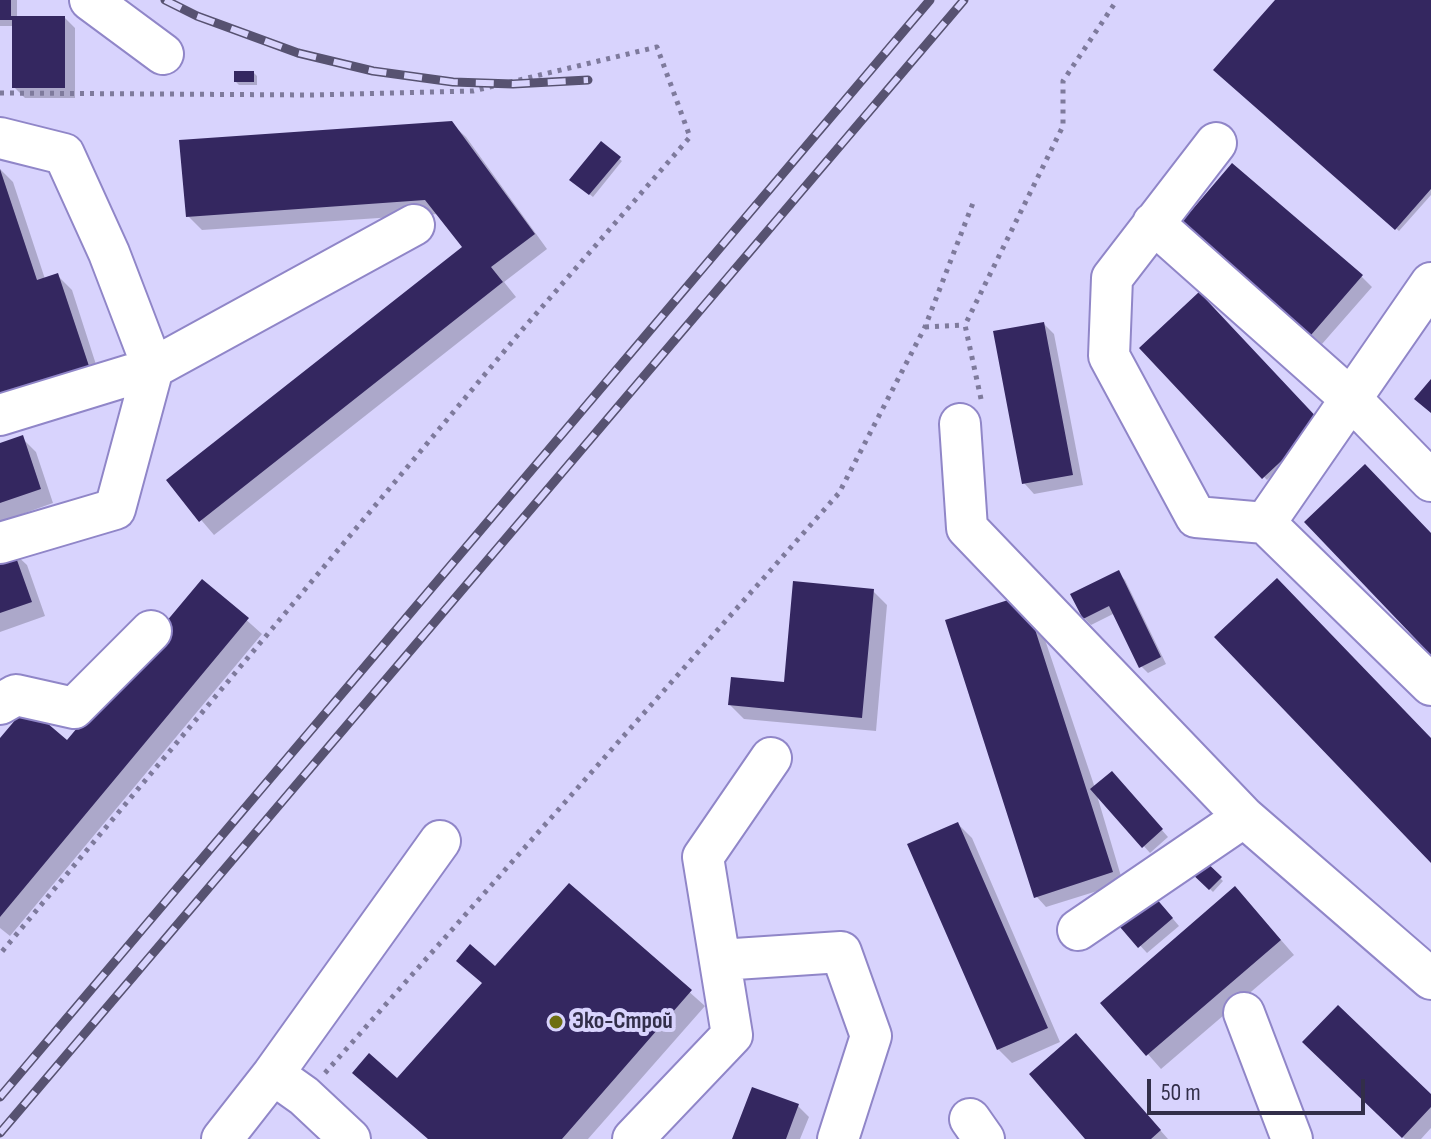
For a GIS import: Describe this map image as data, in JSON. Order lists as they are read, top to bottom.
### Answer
{
  "places": ["Эко-Строй"],
  "scale_bar": "50 m"
}
